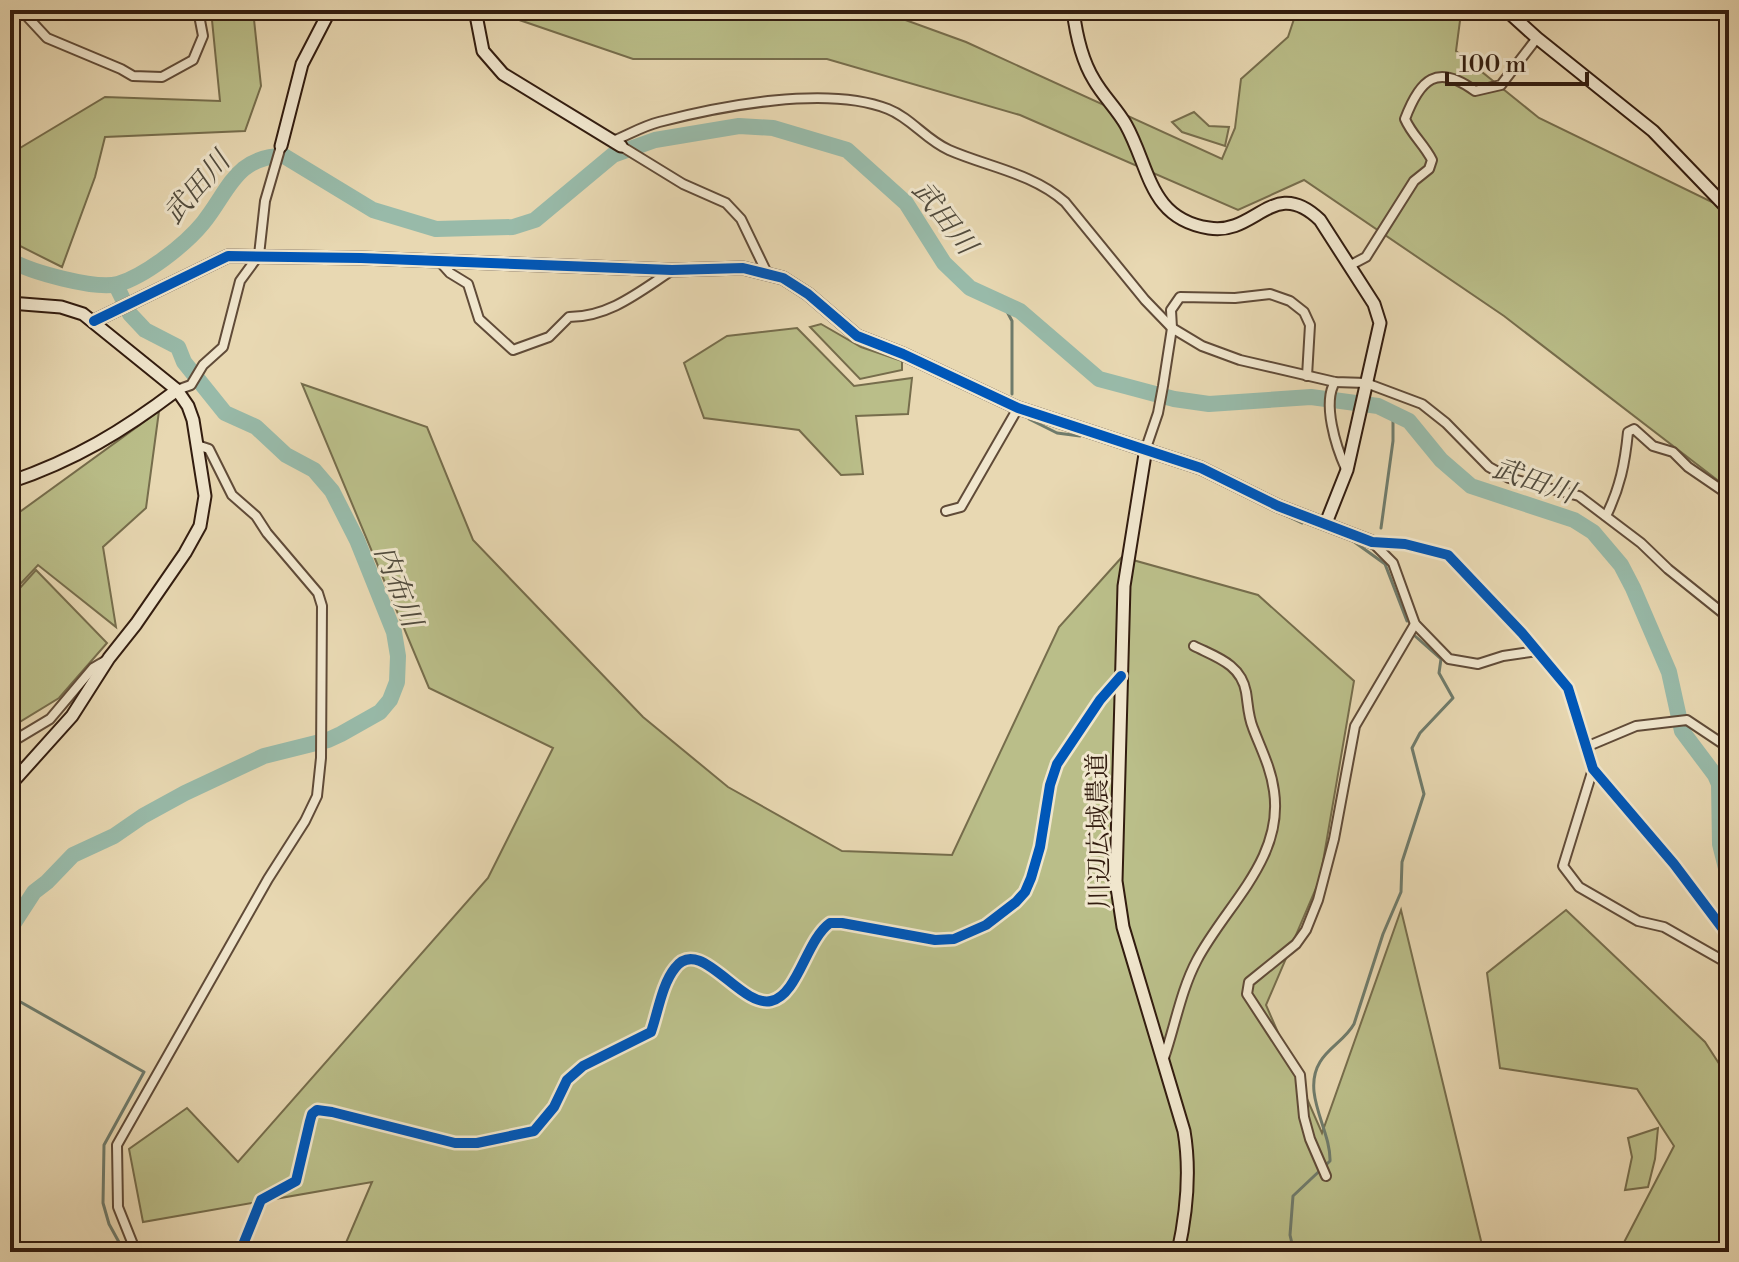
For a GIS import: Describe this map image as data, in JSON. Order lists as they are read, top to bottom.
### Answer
{
  "streets": {
    "street": ["川辺広域農道"]
  },
  "water": ["武田川", "内布川"],
  "scale_bar": "100 m"
}
